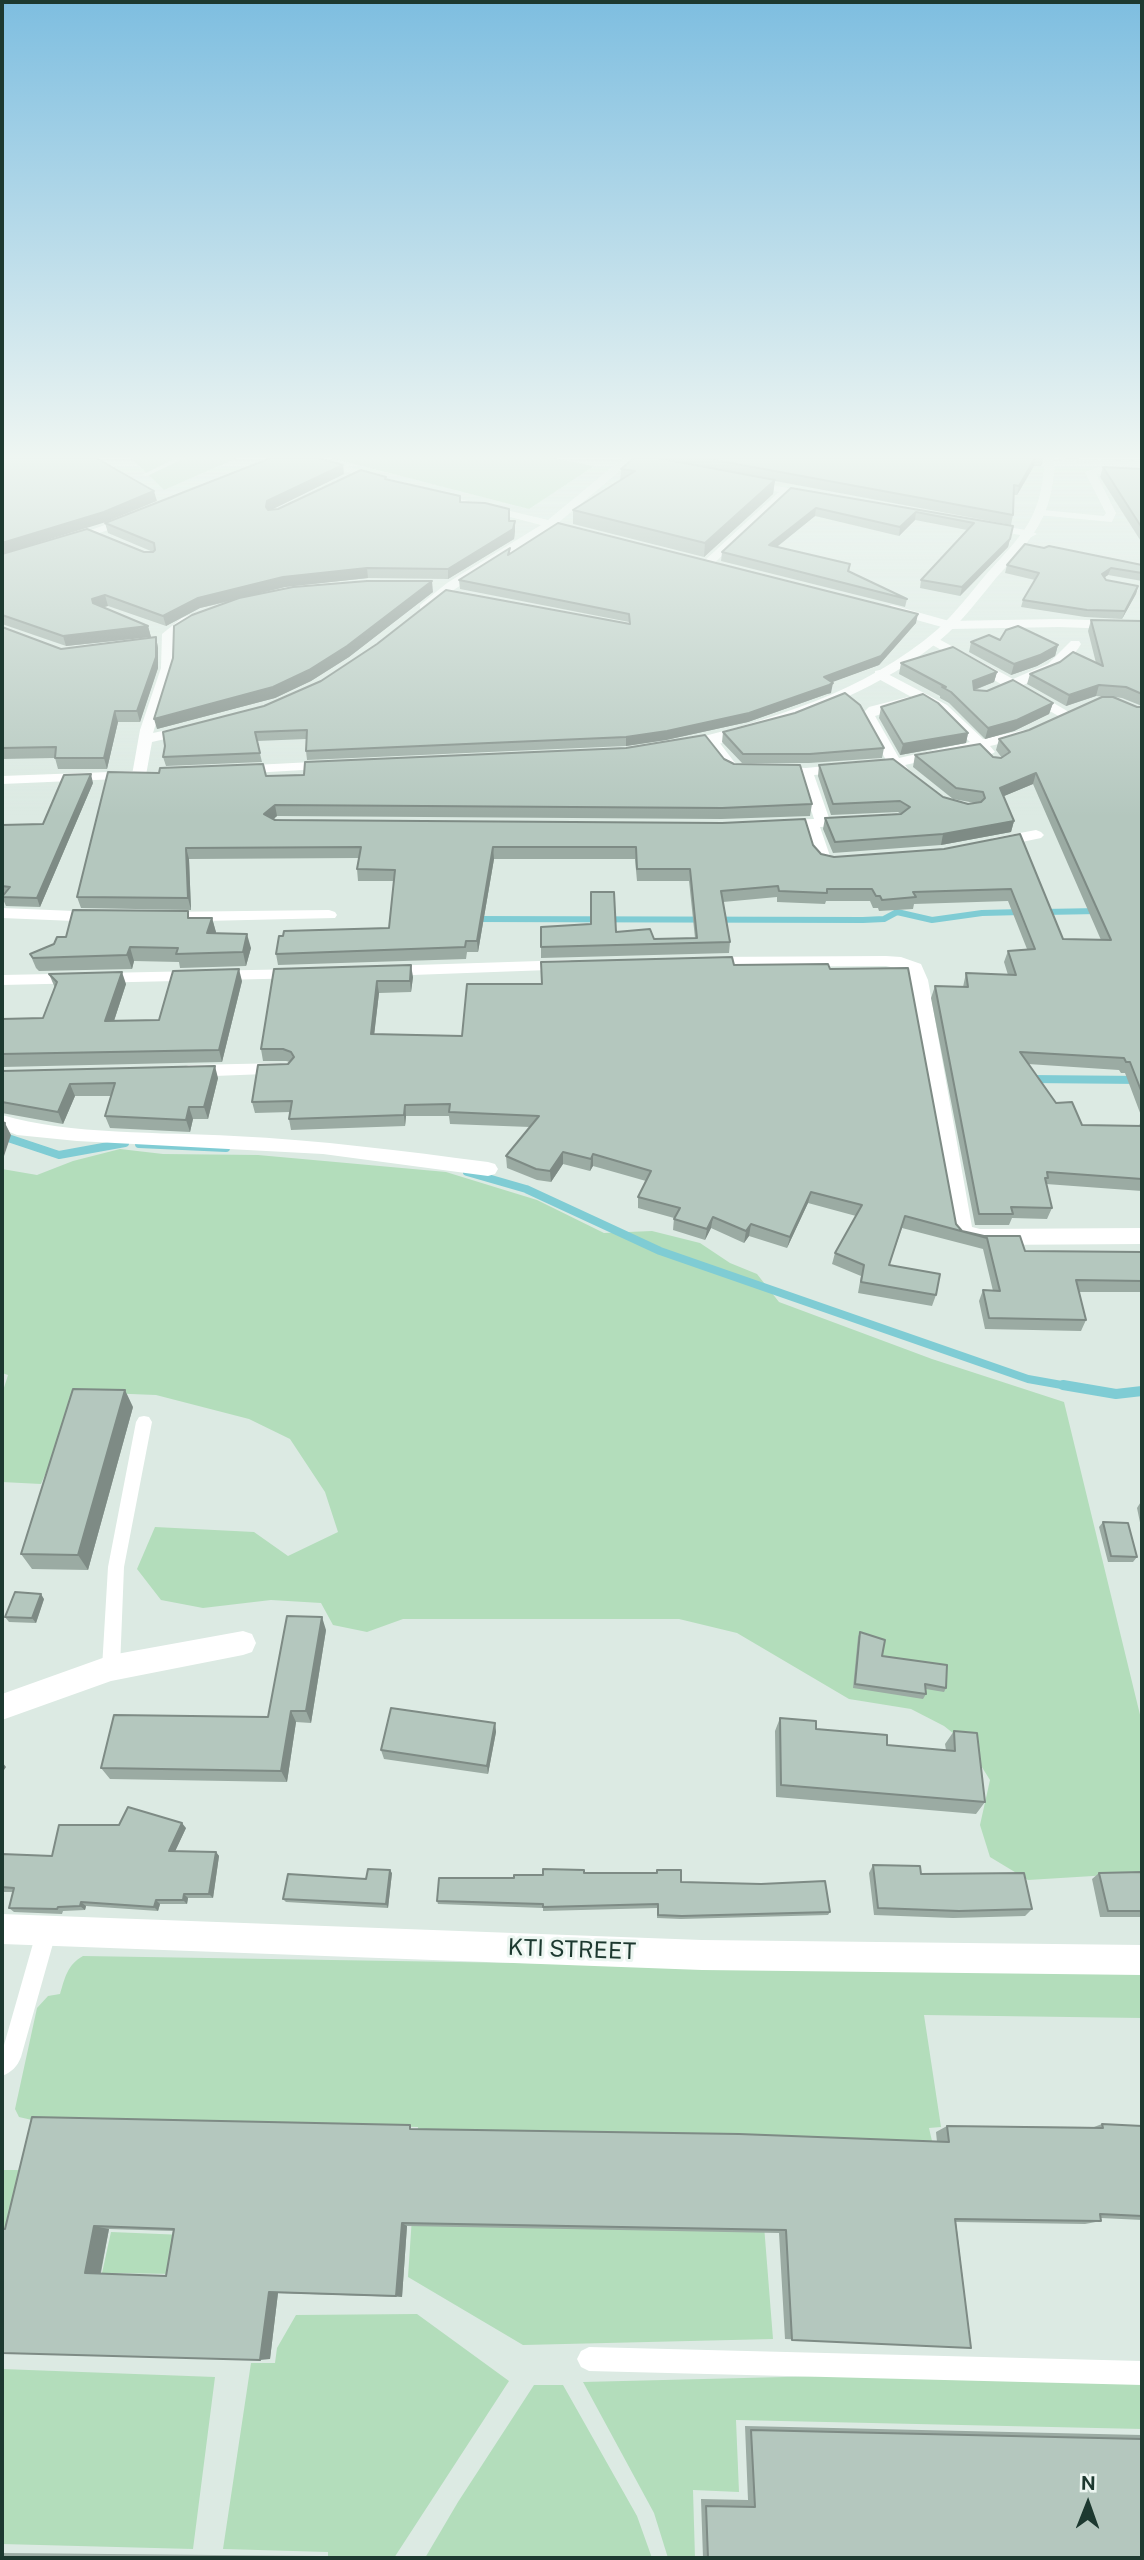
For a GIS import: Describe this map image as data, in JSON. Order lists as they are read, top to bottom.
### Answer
{
  "streets": {
    "street": ["KTI STREET"]
  },
  "north": "top"
}
